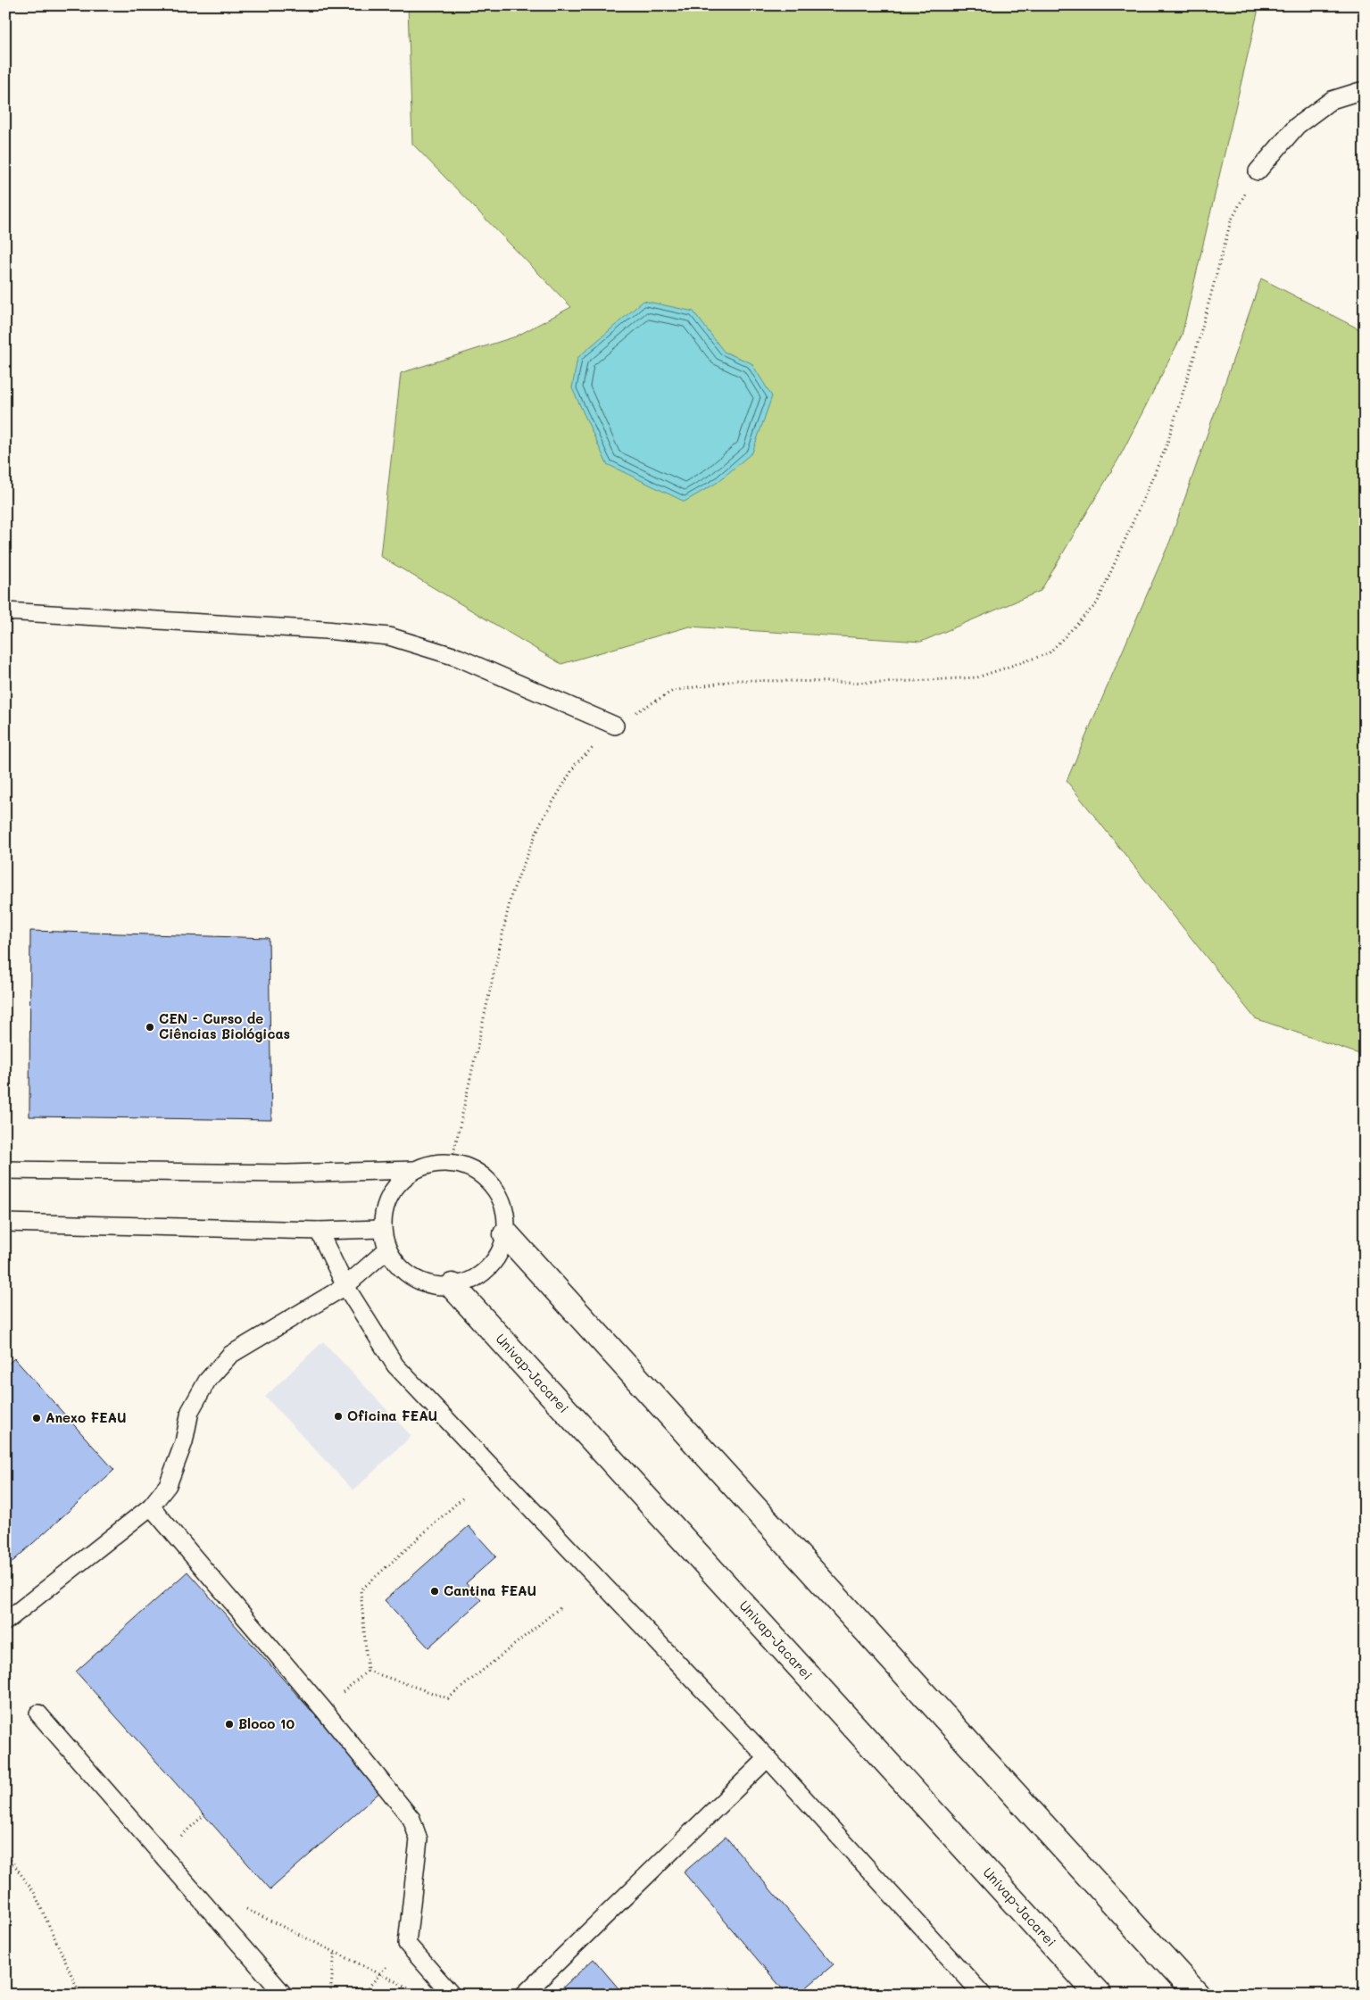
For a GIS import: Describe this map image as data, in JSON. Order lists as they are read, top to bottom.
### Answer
{
  "streets": {
    "street": ["Univap-Jacarei"]
  },
  "places": [
    "CEN - Curso de Ciências Biológicas",
    "Oficina FEAU",
    "Anexo FEAU",
    "Cantina FEAU",
    "Bloco 10"
  ]
}
